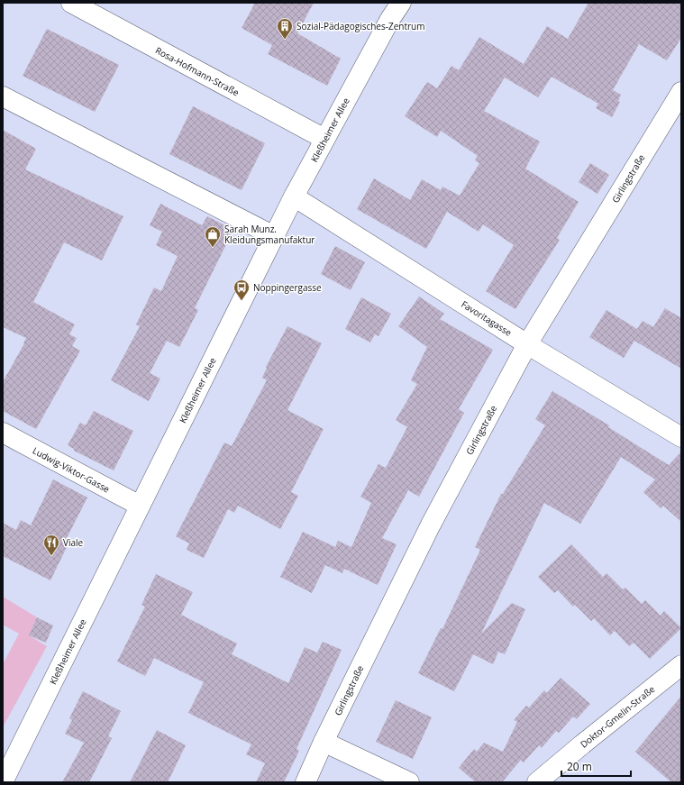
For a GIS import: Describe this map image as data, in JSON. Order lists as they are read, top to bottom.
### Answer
{
  "streets": {
    "street": [
      "Rosa-Hofmann-Straße",
      "Kleßheimer Allee",
      "Girlingstraße",
      "Favoritagasse",
      "Ludwig-Viktor-Gasse",
      "Doktor-Gmelin-Straße"
    ]
  },
  "crossings": [
    ["Rosa-Hofmann-Straße", "Kleßheimer Allee"],
    ["Kleßheimer Allee", "Favoritagasse"],
    ["Kleßheimer Allee", "Ludwig-Viktor-Gasse"],
    ["Girlingstraße", "Favoritagasse"]
  ],
  "places": {
    "building": ["Sozial-Pädagogisches-Zentrum"],
    "shop": ["Sarah Munz. Kleidungsmanufaktur"],
    "bus stop": ["Noppingergasse"],
    "restaurant": ["Viale"]
  },
  "scale_bar": "20 m"
}
